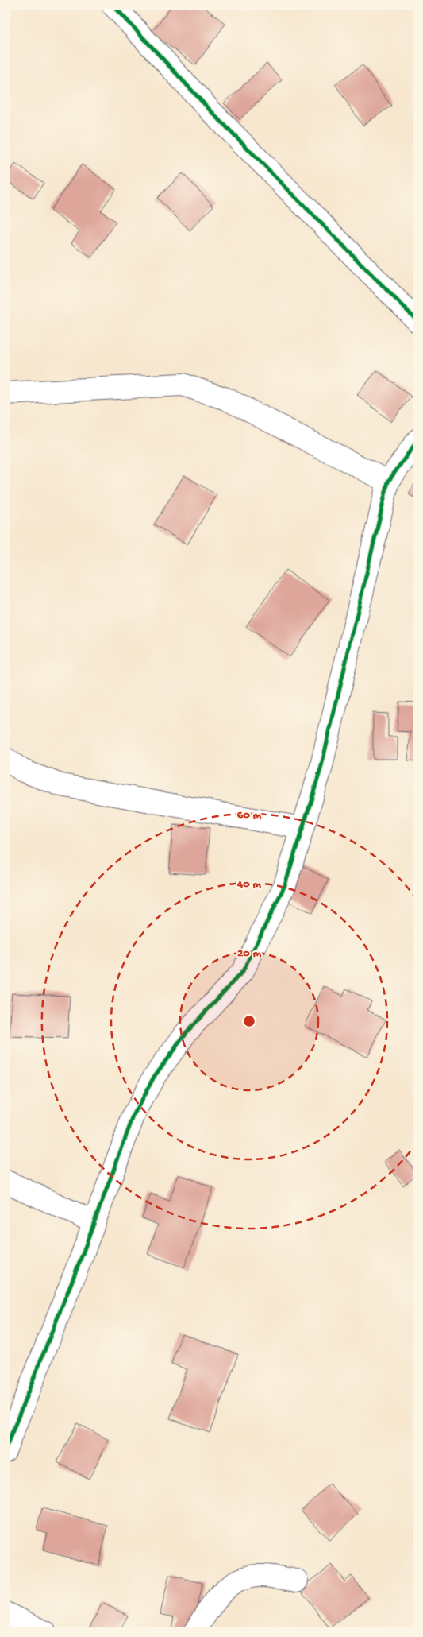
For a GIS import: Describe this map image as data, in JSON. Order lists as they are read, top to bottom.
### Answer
{
  "rings": ["60 m", "40 m", "20 m"]
}
